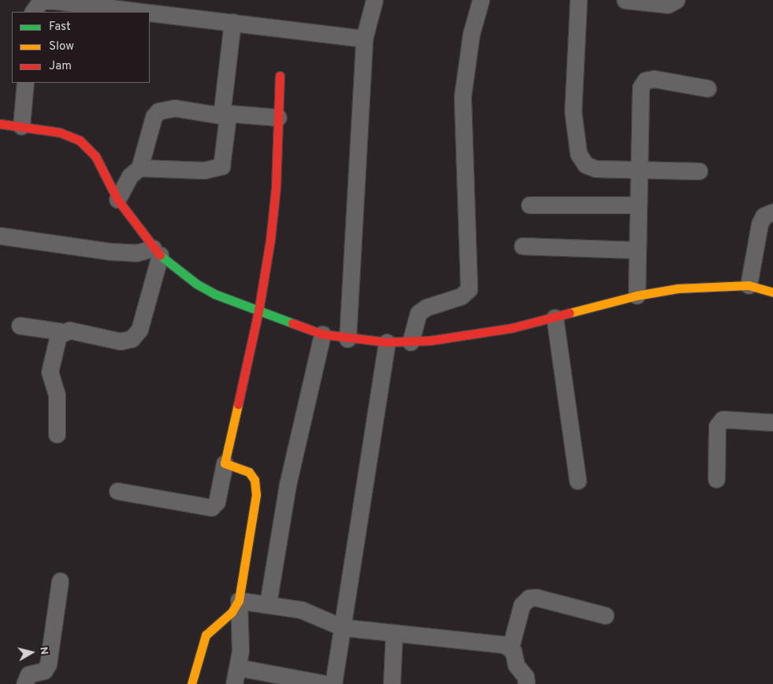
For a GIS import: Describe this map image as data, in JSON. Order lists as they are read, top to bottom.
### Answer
{
  "legend": ["Fast", "Slow", "Jam"],
  "north": "right"
}
